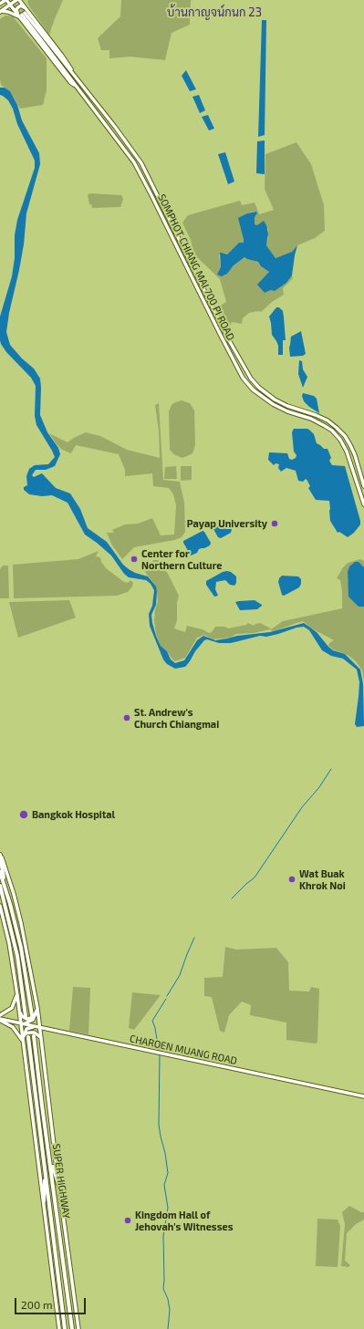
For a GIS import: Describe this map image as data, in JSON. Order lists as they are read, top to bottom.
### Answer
{
  "streets": {
    "highway": ["SUPER HIGHWAY"],
    "main road": ["SOMPHOT CHIANG MAI 700 PI ROAD", "CHAROEN MUANG ROAD"]
  },
  "districts": ["บ้านกาญจน์กนก 23"],
  "places": [
    "Payap University",
    "Center for Northern Culture",
    "St. Andrew's Church Chiangmai",
    "Bangkok Hospital",
    "Wat Buak Khrok Noi",
    "Kingdom Hall of Jehovah's Witnesses"
  ],
  "scale_bar": "200 m"
}
